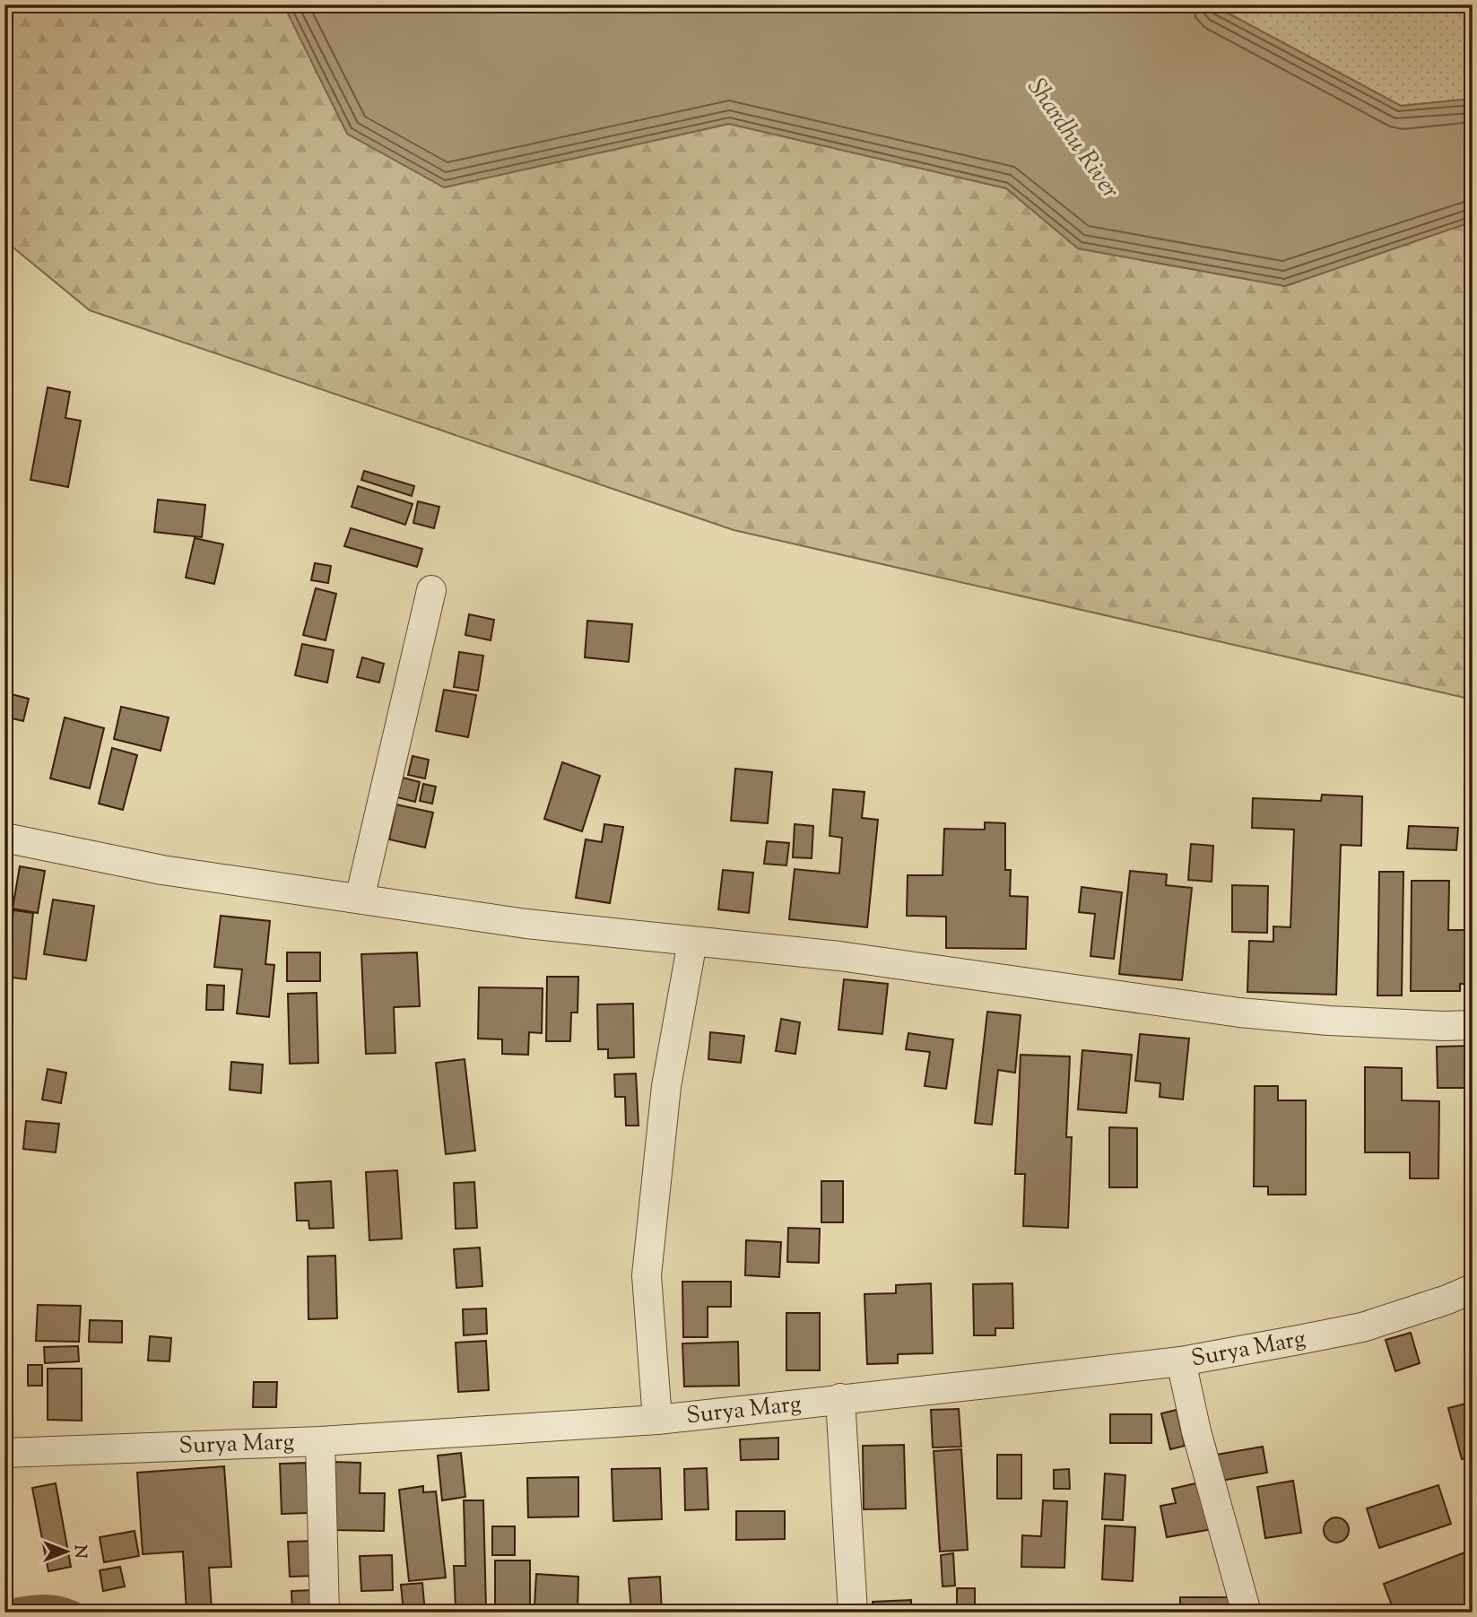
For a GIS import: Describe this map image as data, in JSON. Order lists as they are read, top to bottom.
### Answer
{
  "streets": {
    "street": ["Surya Marg"]
  },
  "water": ["Shardhu River"],
  "north": "right"
}
